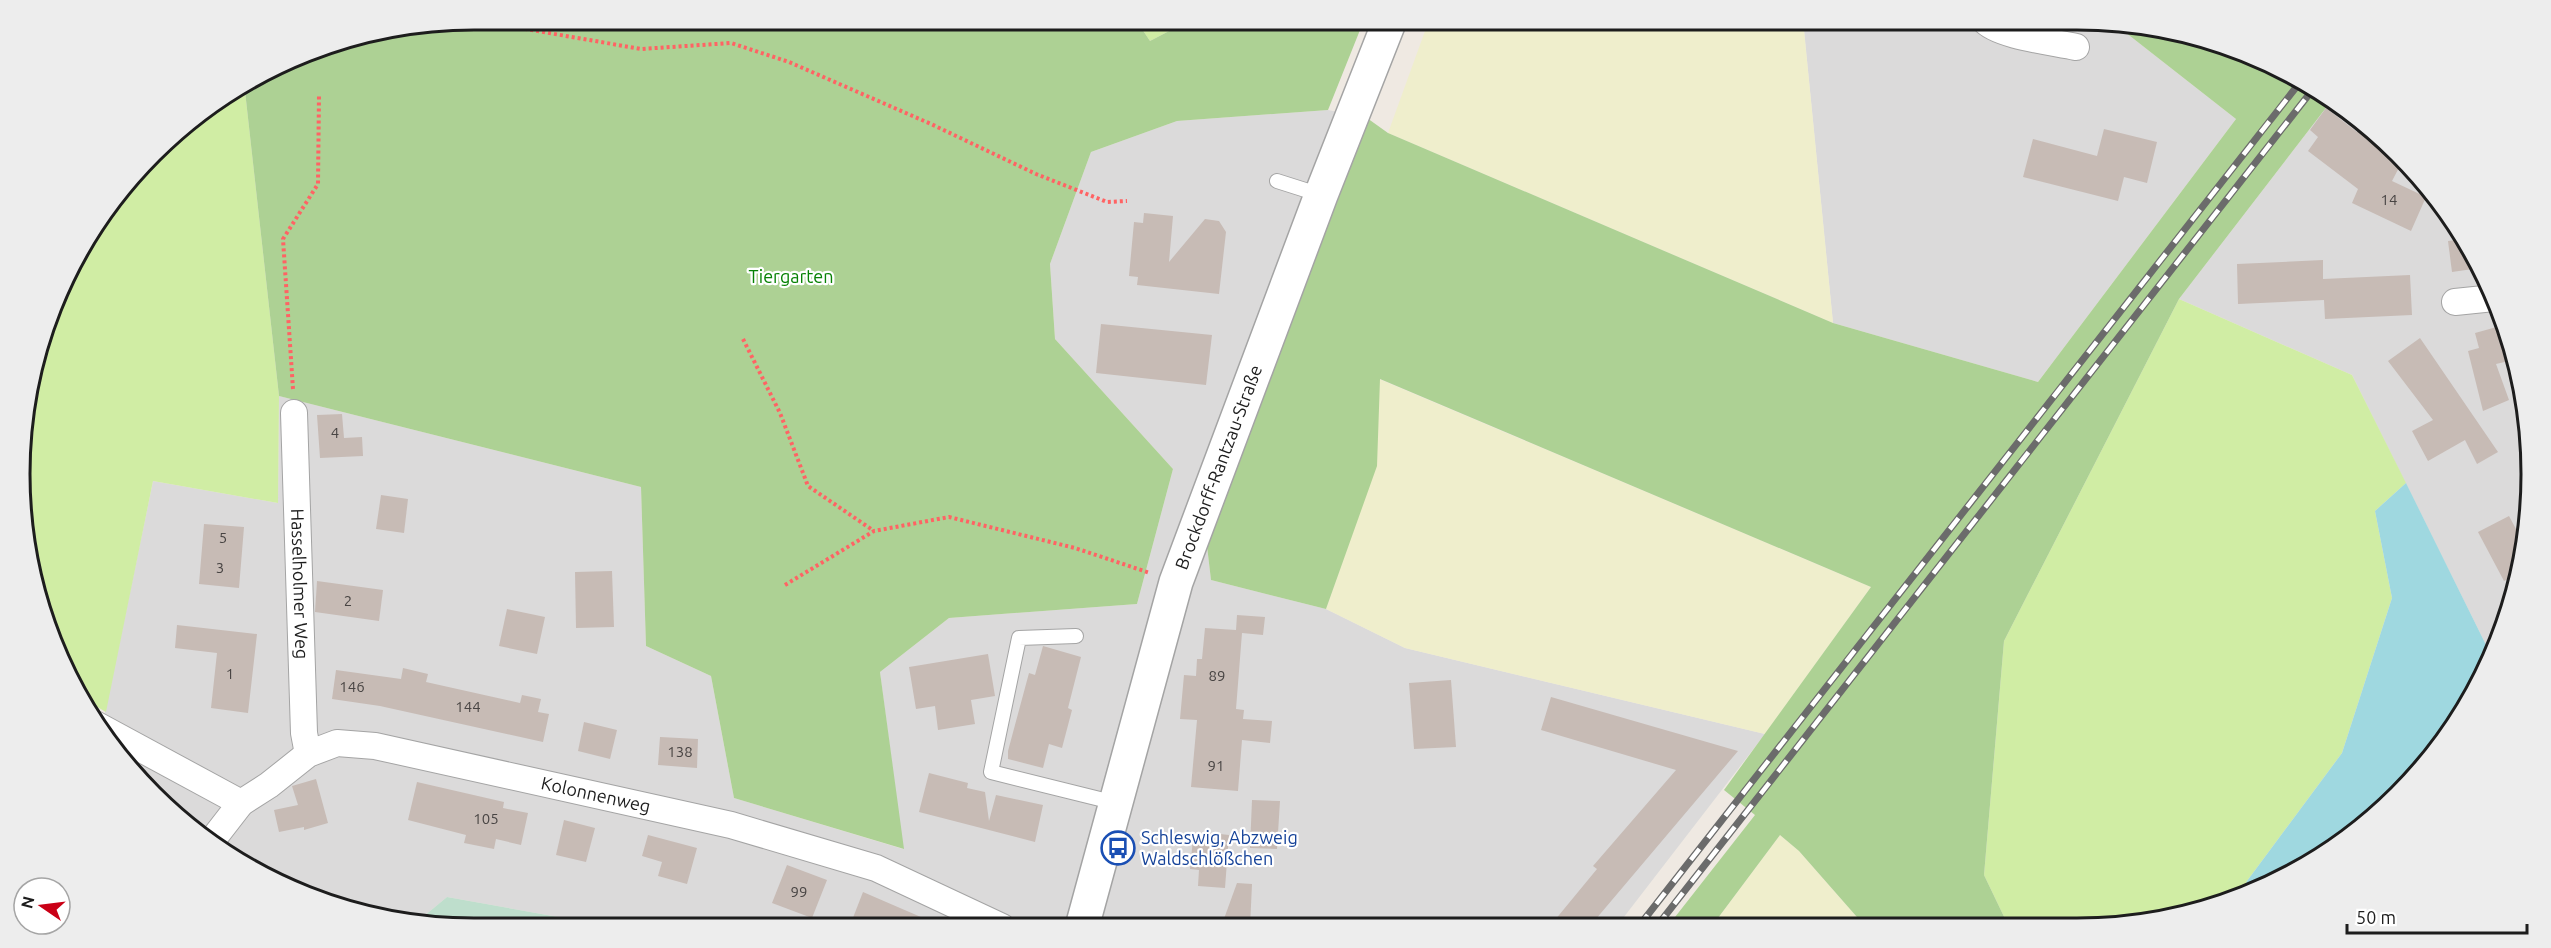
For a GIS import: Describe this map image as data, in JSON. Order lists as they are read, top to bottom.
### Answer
{
  "streets": {
    "street": ["Brockdorff-Rantzau-Straße", "Hasselholmer Weg", "Kolonnenweg"]
  },
  "crossings": [
    ["Hasselholmer Weg", "Kolonnenweg"]
  ],
  "parks": ["Tiergarten"],
  "places": {
    "bus stop": ["Schleswig, Abzweig Waldschlößchen"]
  },
  "house_numbers": [
    "14",
    "4",
    "5",
    "3",
    "2",
    "1",
    "89",
    "146",
    "144",
    "138",
    "91",
    "105",
    "99"
  ],
  "scale_bar": "50 m",
  "north": "left"
}
